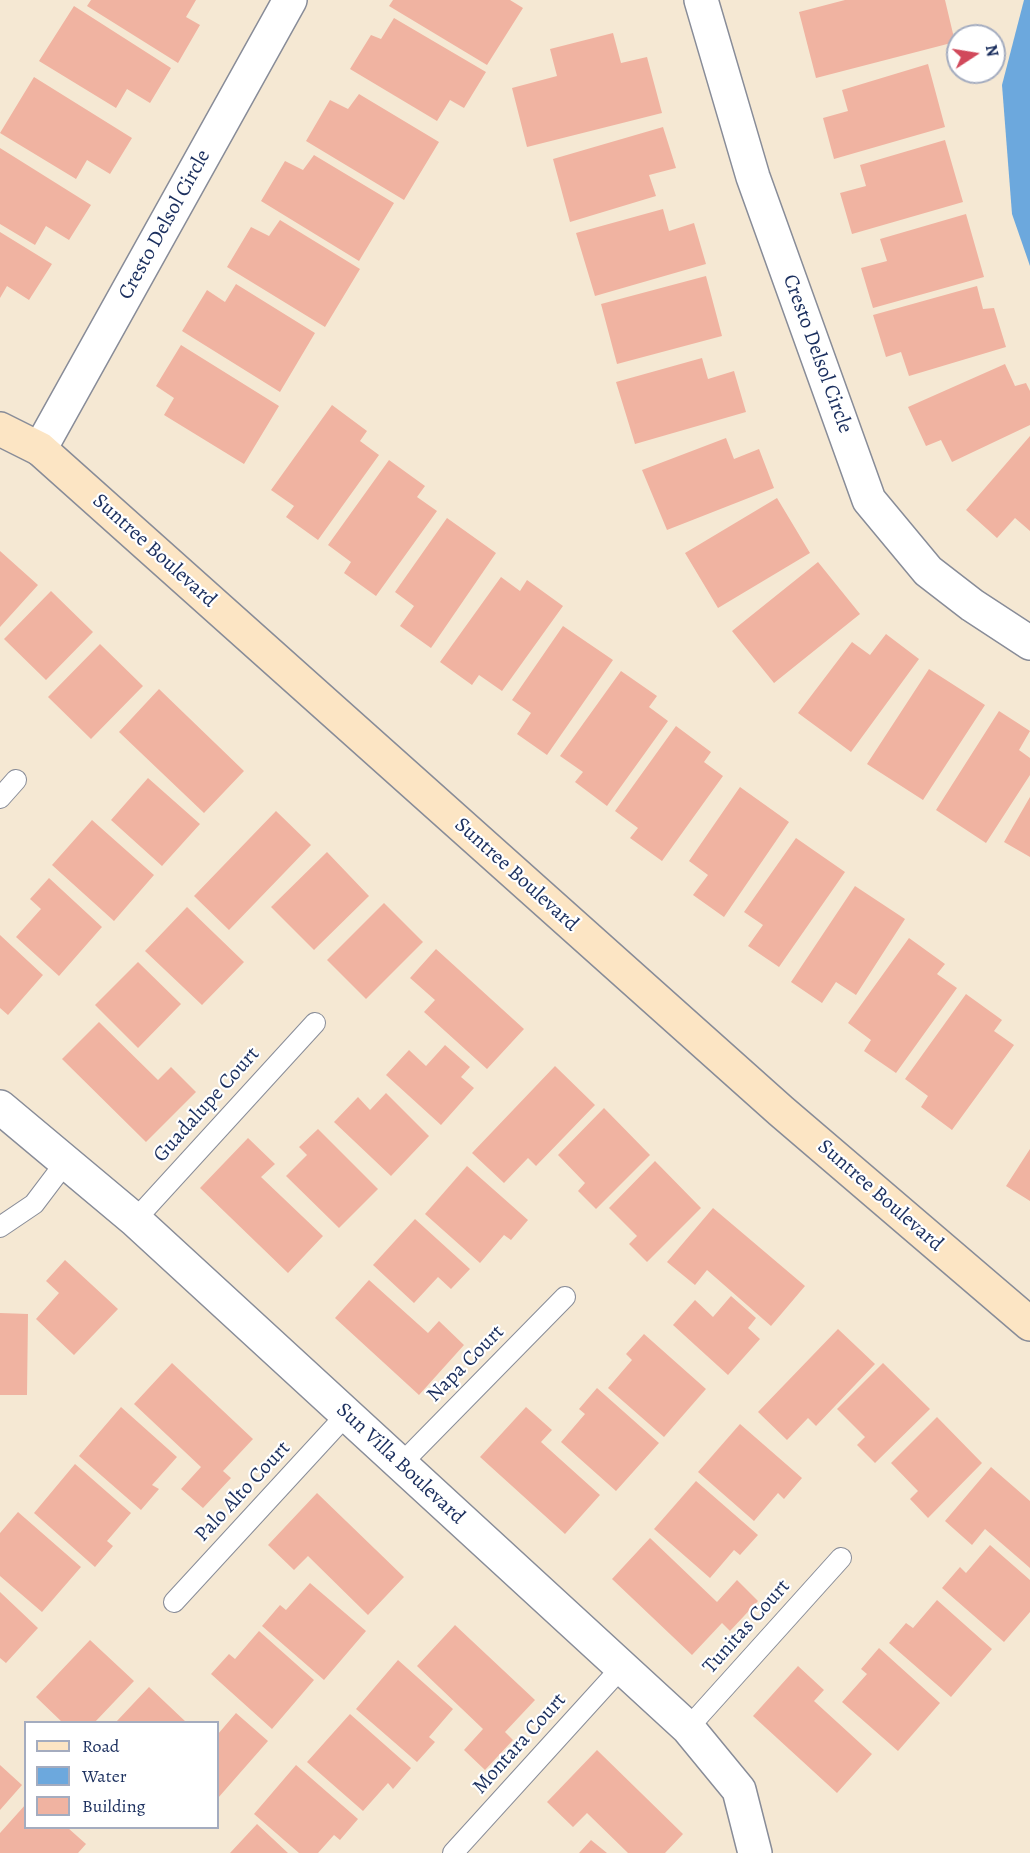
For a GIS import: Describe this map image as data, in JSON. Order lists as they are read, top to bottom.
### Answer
{
  "streets": {
    "street": ["Cresto Delsol Circle", "Suntree Boulevard", "Sun Villa Boulevard"],
    "lane": [
      "Guadalupe Court",
      "Napa Court",
      "Palo Alto Court",
      "Tunitas Court",
      "Montara Court"
    ]
  },
  "crossings": [
    ["Cresto Delsol Circle", "Suntree Boulevard"],
    ["Guadalupe Court", "Sun Villa Boulevard"],
    ["Napa Court", "Sun Villa Boulevard"],
    ["Sun Villa Boulevard", "Palo Alto Court"],
    ["Sun Villa Boulevard", "Tunitas Court"],
    ["Sun Villa Boulevard", "Montara Court"]
  ],
  "legend": ["Road", "Water", "Building"],
  "north": "right"
}
